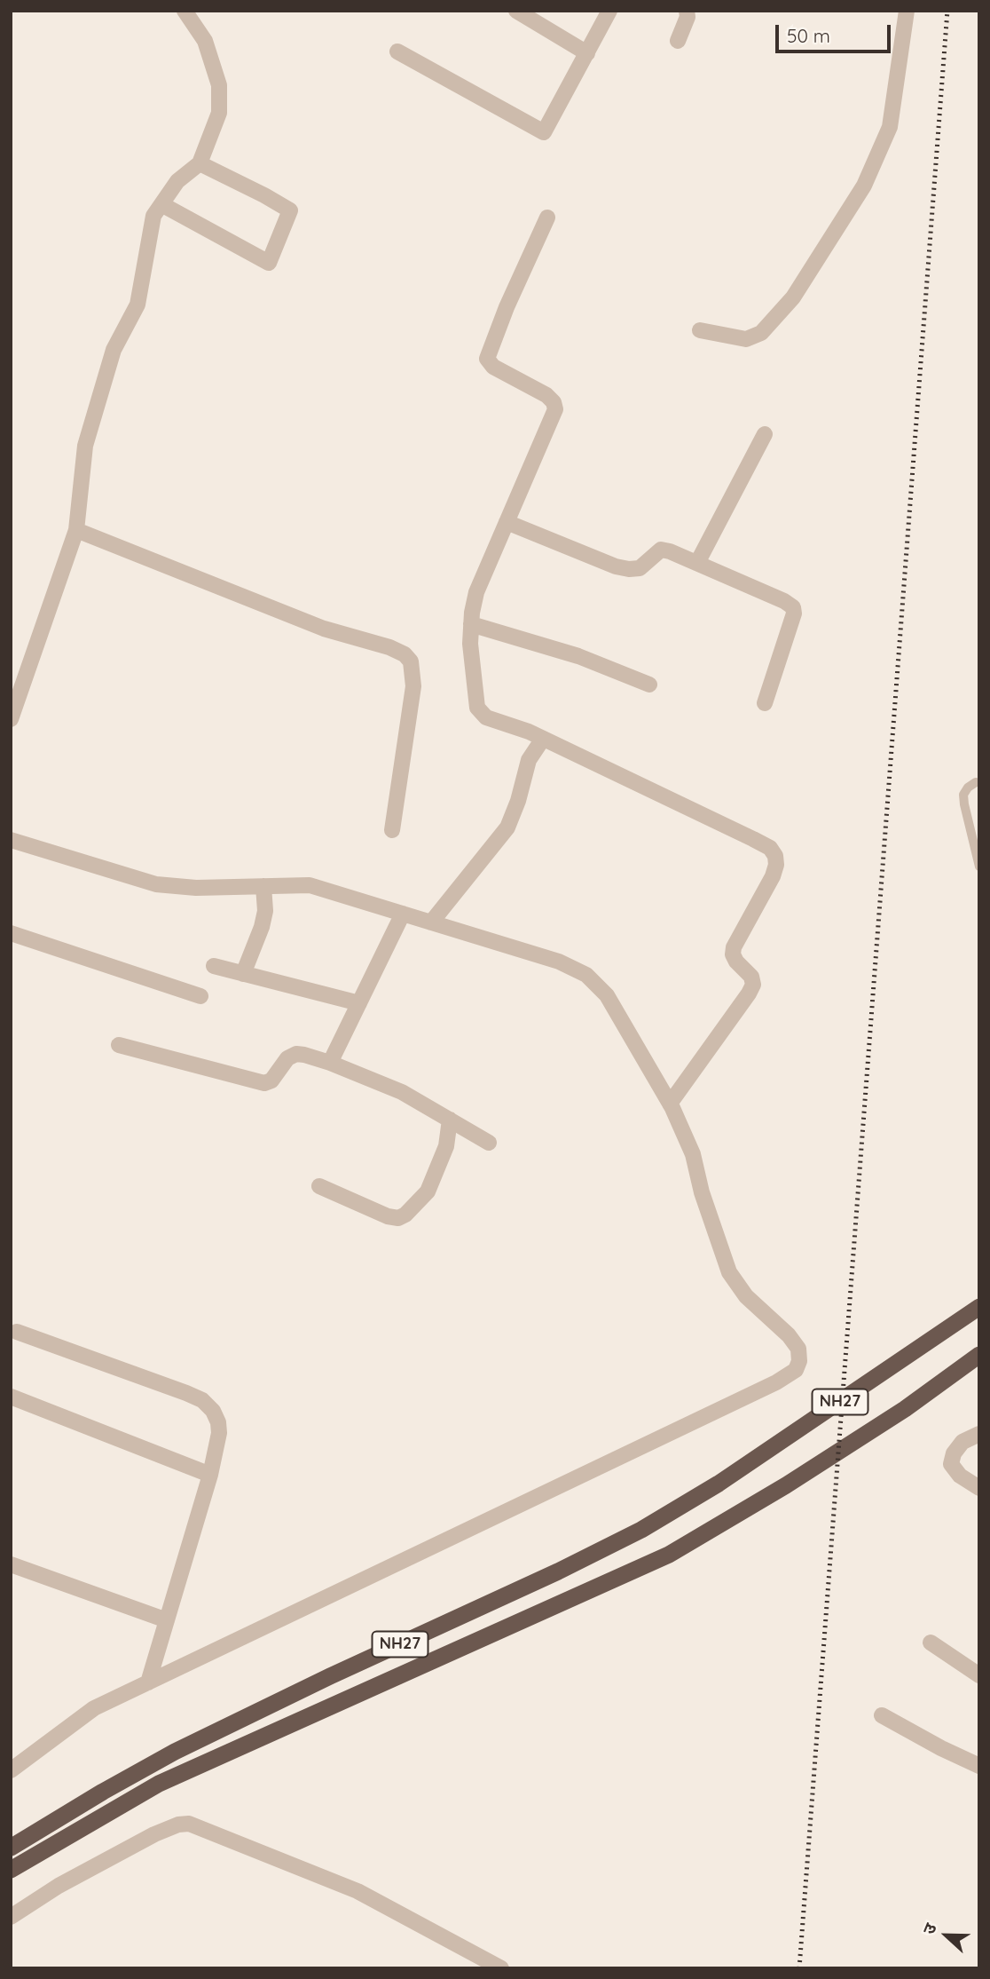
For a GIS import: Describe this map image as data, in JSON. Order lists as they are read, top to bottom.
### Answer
{
  "streets": {
    "highway": ["NH27"]
  },
  "scale_bar": "50 m",
  "north": "left"
}
